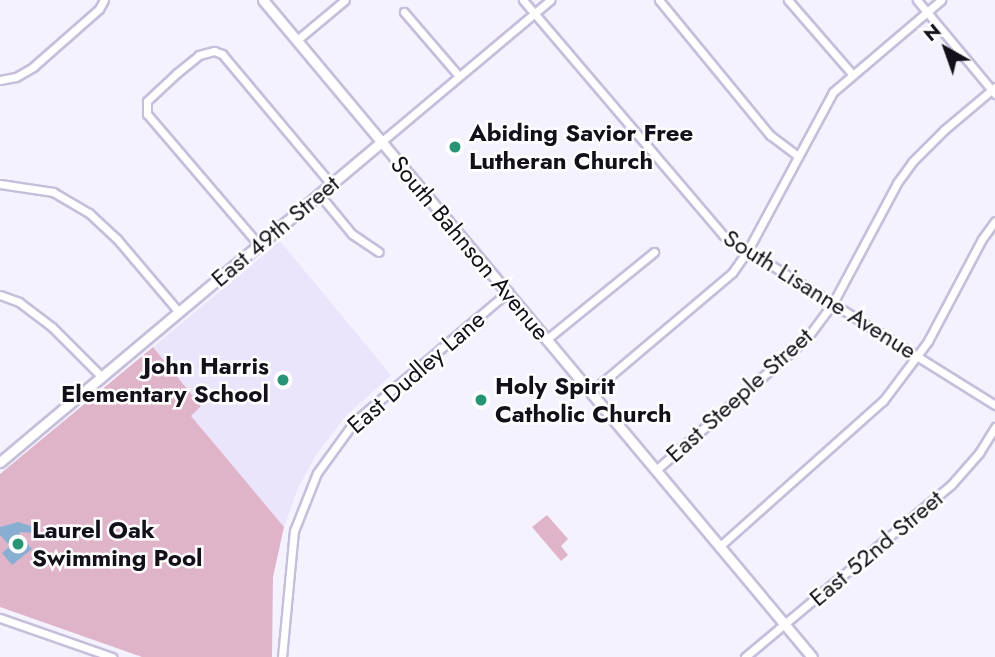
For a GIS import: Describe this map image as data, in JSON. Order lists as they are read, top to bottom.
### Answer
{
  "streets": {
    "street": [
      "East 49th Street",
      "South Bahnson Avenue",
      "South Lisanne Avenue",
      "East Dudley Lane",
      "East Steeple Street",
      "East 52nd Street"
    ]
  },
  "crossings": [
    ["East 49th Street", "South Bahnson Avenue"],
    ["East 49th Street", "South Lisanne Avenue"],
    ["South Bahnson Avenue", "East Dudley Lane"],
    ["South Bahnson Avenue", "East Steeple Street"],
    ["South Bahnson Avenue", "East 52nd Street"],
    ["South Lisanne Avenue", "East Steeple Street"]
  ],
  "places": [
    "Abiding Savior Free Lutheran Church",
    "John Harris Elementary School",
    "Holy Spirit Catholic Church",
    "Laurel Oak Swimming Pool"
  ],
  "north": "top left"
}
